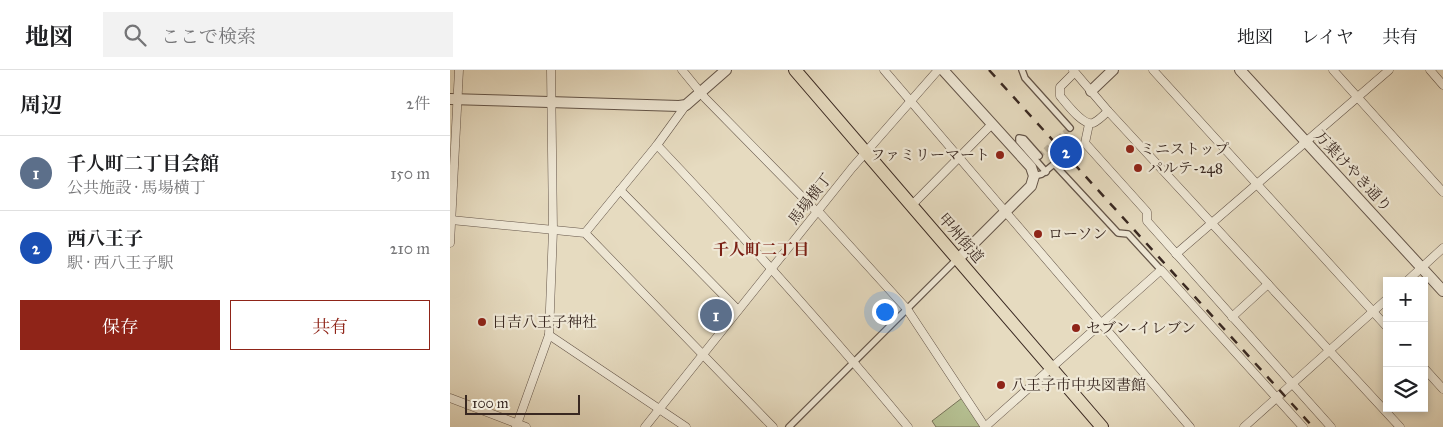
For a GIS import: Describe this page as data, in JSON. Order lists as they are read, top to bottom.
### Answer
{
  "streets": {
    "highway": ["甲州街道"],
    "street": ["万葉けやき通り", "馬場横丁"]
  },
  "crossings": [
    ["馬場横丁", "甲州街道"]
  ],
  "districts": ["千人町二丁目"],
  "places": [
    "ミニストップ",
    "ファミリーマート",
    "パルテ-248",
    "ローソン",
    "日吉八王子神社",
    "セブン-イレブン",
    "八王子市中央図書館"
  ],
  "scale_bar": "100 m",
  "page": {
    "header": "地図",
    "search": "ここで検索",
    "nav": ["地図", "レイヤ", "共有"],
    "heading": ["周辺", "2件"],
    "pins": ["2", "1"],
    "list": [
      {
        "mark": "1",
        "name": "千人町二丁目会館",
        "note": "公共施設 · 馬場横丁",
        "value": "150 m"
      },
      {
        "mark": "2",
        "name": "西八王子",
        "note": "駅 · 西八王子駅",
        "value": "210 m"
      }
    ],
    "map_buttons": ["+", "−"],
    "buttons": ["保存", "共有"],
    "scale": "100 m"
  }
}
